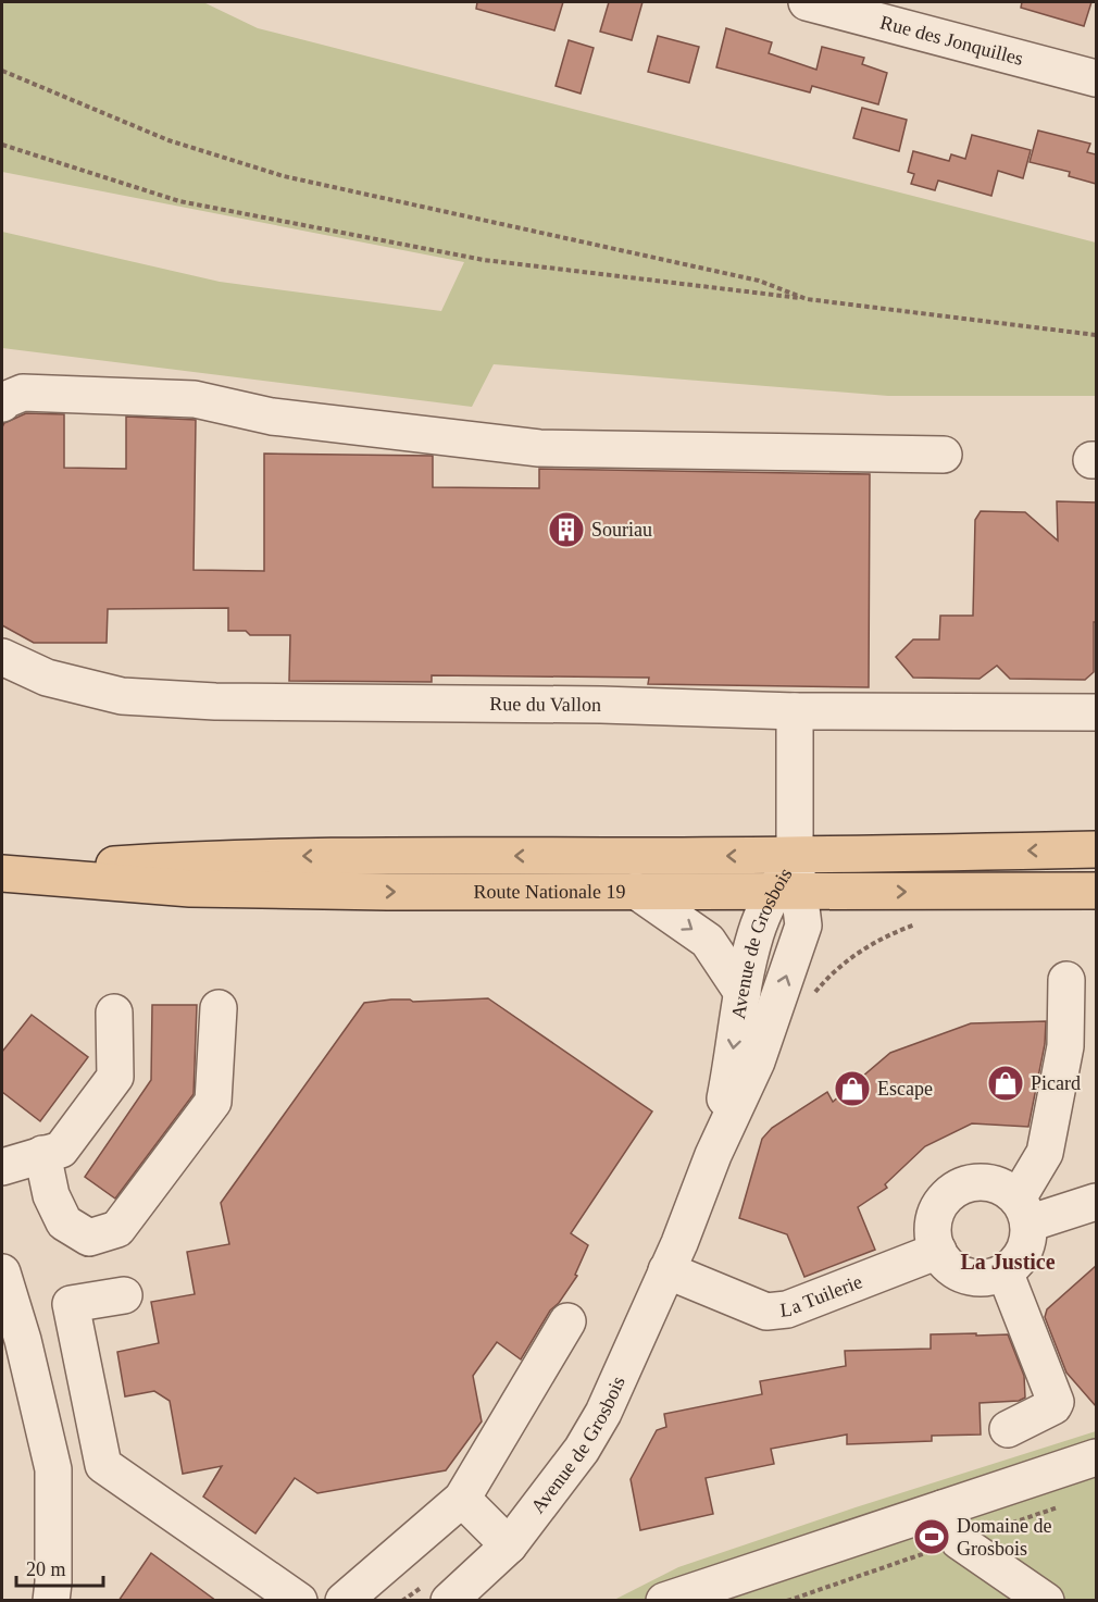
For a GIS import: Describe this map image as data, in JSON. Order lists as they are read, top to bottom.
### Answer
{
  "streets": {
    "main road": ["Route Nationale 19"],
    "street": [
      "Rue des Jonquilles",
      "Rue du Vallon",
      "Avenue de Grosbois",
      "La Tuilerie"
    ]
  },
  "crossings": [
    ["Rue du Vallon", "Avenue de Grosbois"],
    ["Route Nationale 19", "Avenue de Grosbois"],
    ["Avenue de Grosbois", "La Tuilerie"]
  ],
  "districts": ["La Justice"],
  "places": {
    "building": ["Souriau"],
    "shop": ["Picard", "Escape"],
    "sports": ["Domaine de Grosbois"]
  },
  "scale_bar": "20 m"
}
